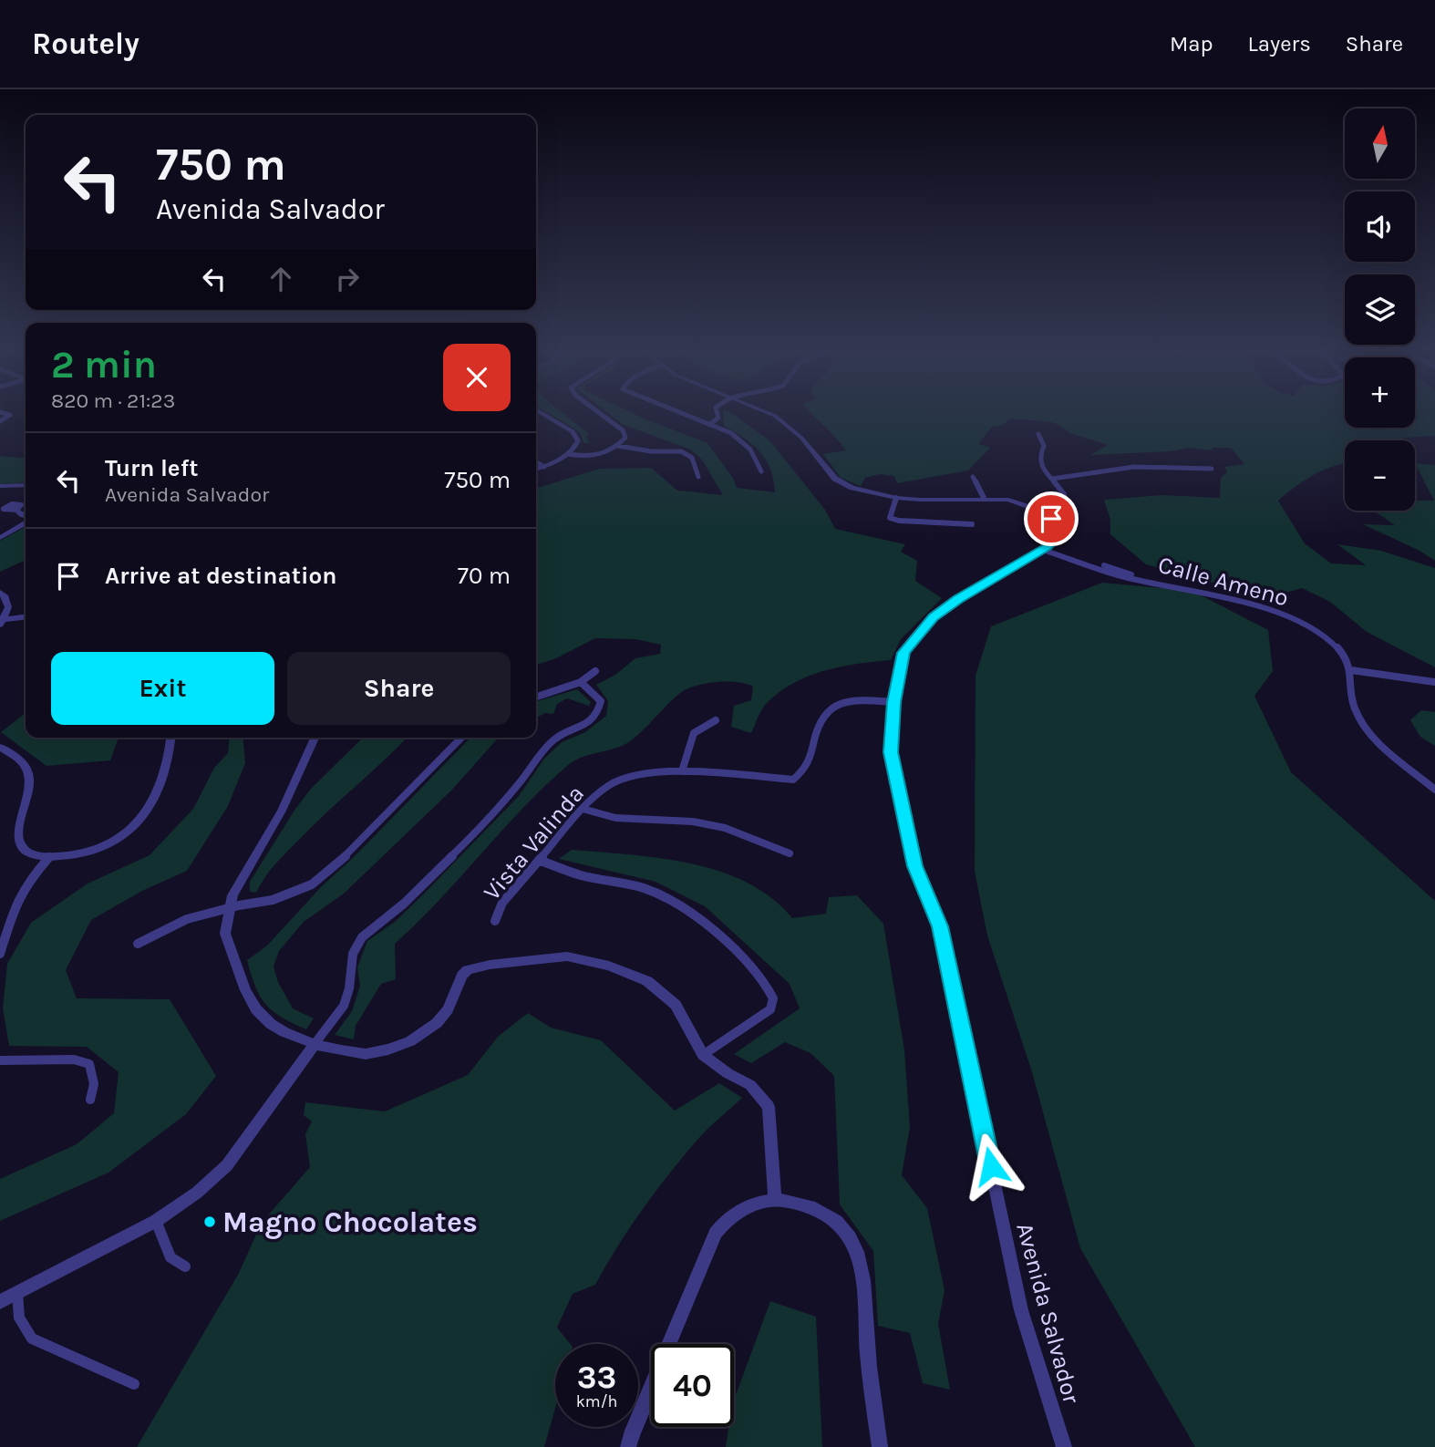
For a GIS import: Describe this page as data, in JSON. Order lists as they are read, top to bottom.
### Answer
{
  "streets": {
    "street": ["Calle Ameno", "Vista Valinda", "Avenida Salvador"]
  },
  "crossings": [
    ["Calle Ameno", "Avenida Salvador"],
    ["Vista Valinda", "Avenida Salvador"]
  ],
  "places": ["Magno Chocolates"],
  "north": "top",
  "page": {
    "header": "Routely",
    "nav": ["Map", "Layers", "Share"],
    "map_buttons": ["+", "−"],
    "turn": ["750 m", "Avenida Salvador"],
    "heading": ["2 min", "820 m · 21:23"],
    "list": [
      {
        "name": "Turn left",
        "note": "Avenida Salvador",
        "value": "750 m"
      },
      {
        "name": "Arrive at destination",
        "value": "70 m"
      }
    ],
    "buttons": ["Exit", "Share"],
    "speed": "33 km/h",
    "limit": "40"
  }
}
